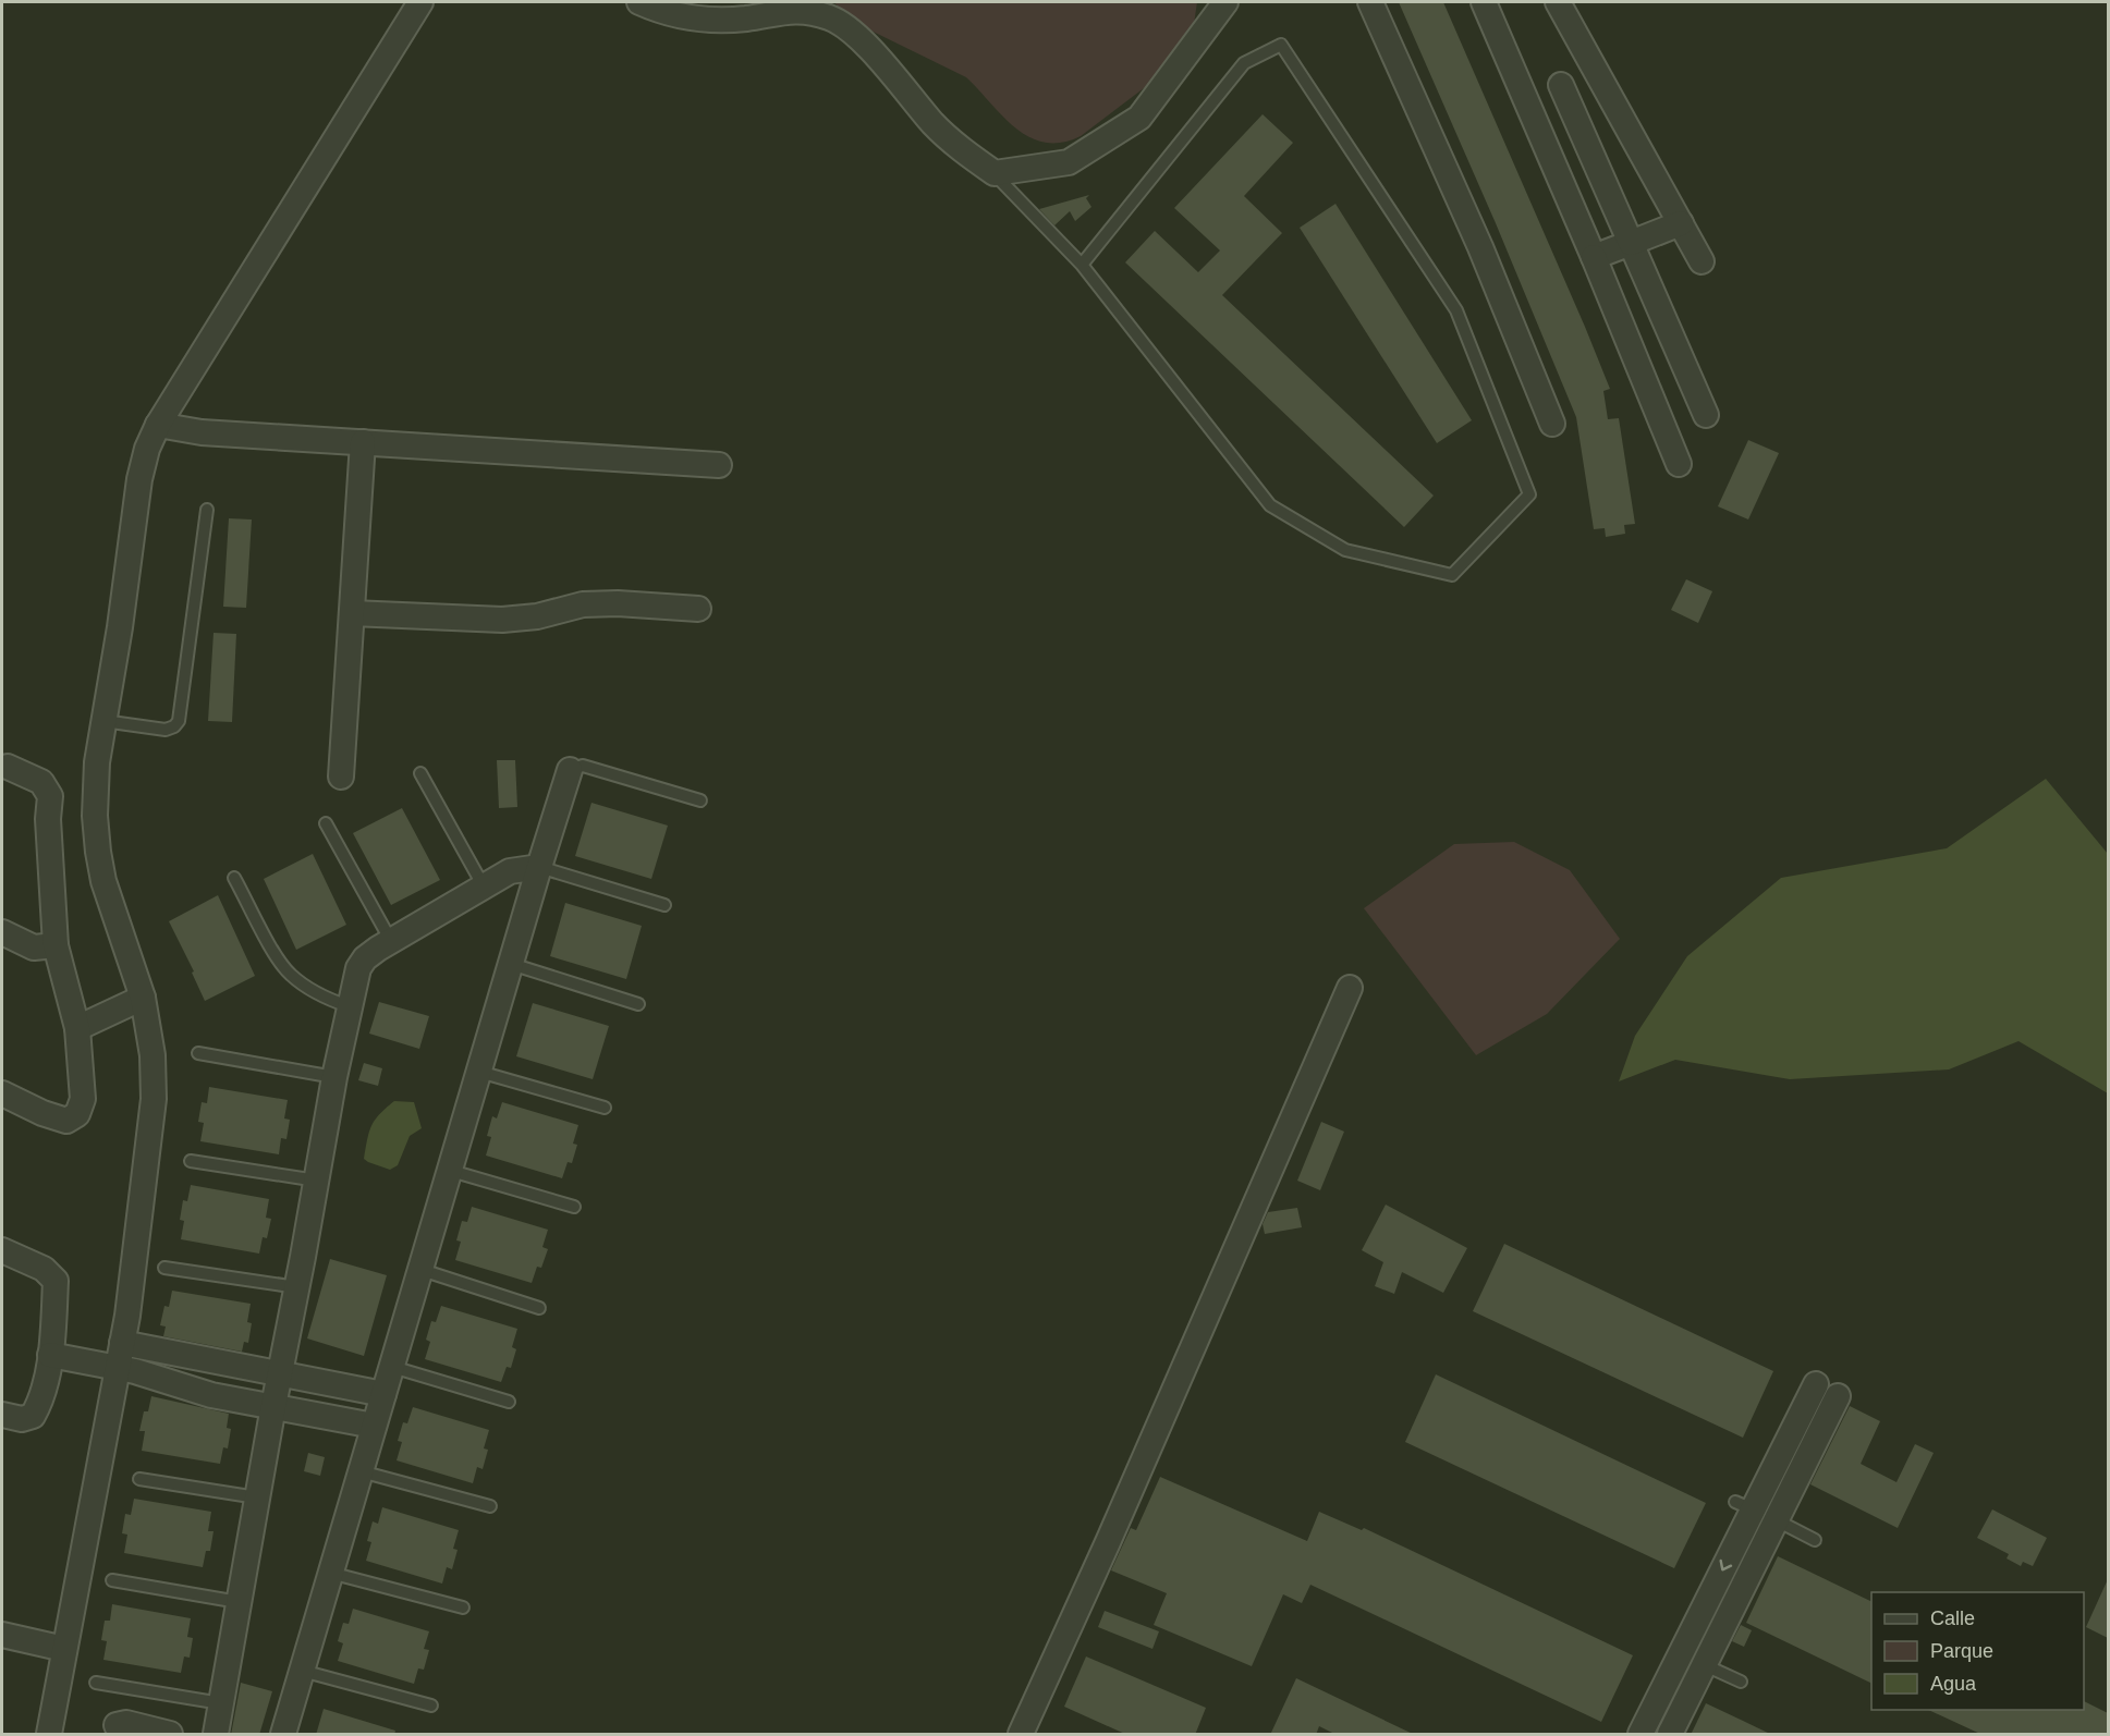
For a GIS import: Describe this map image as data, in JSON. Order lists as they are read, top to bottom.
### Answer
{
  "legend": ["Calle", "Parque", "Agua"]
}
